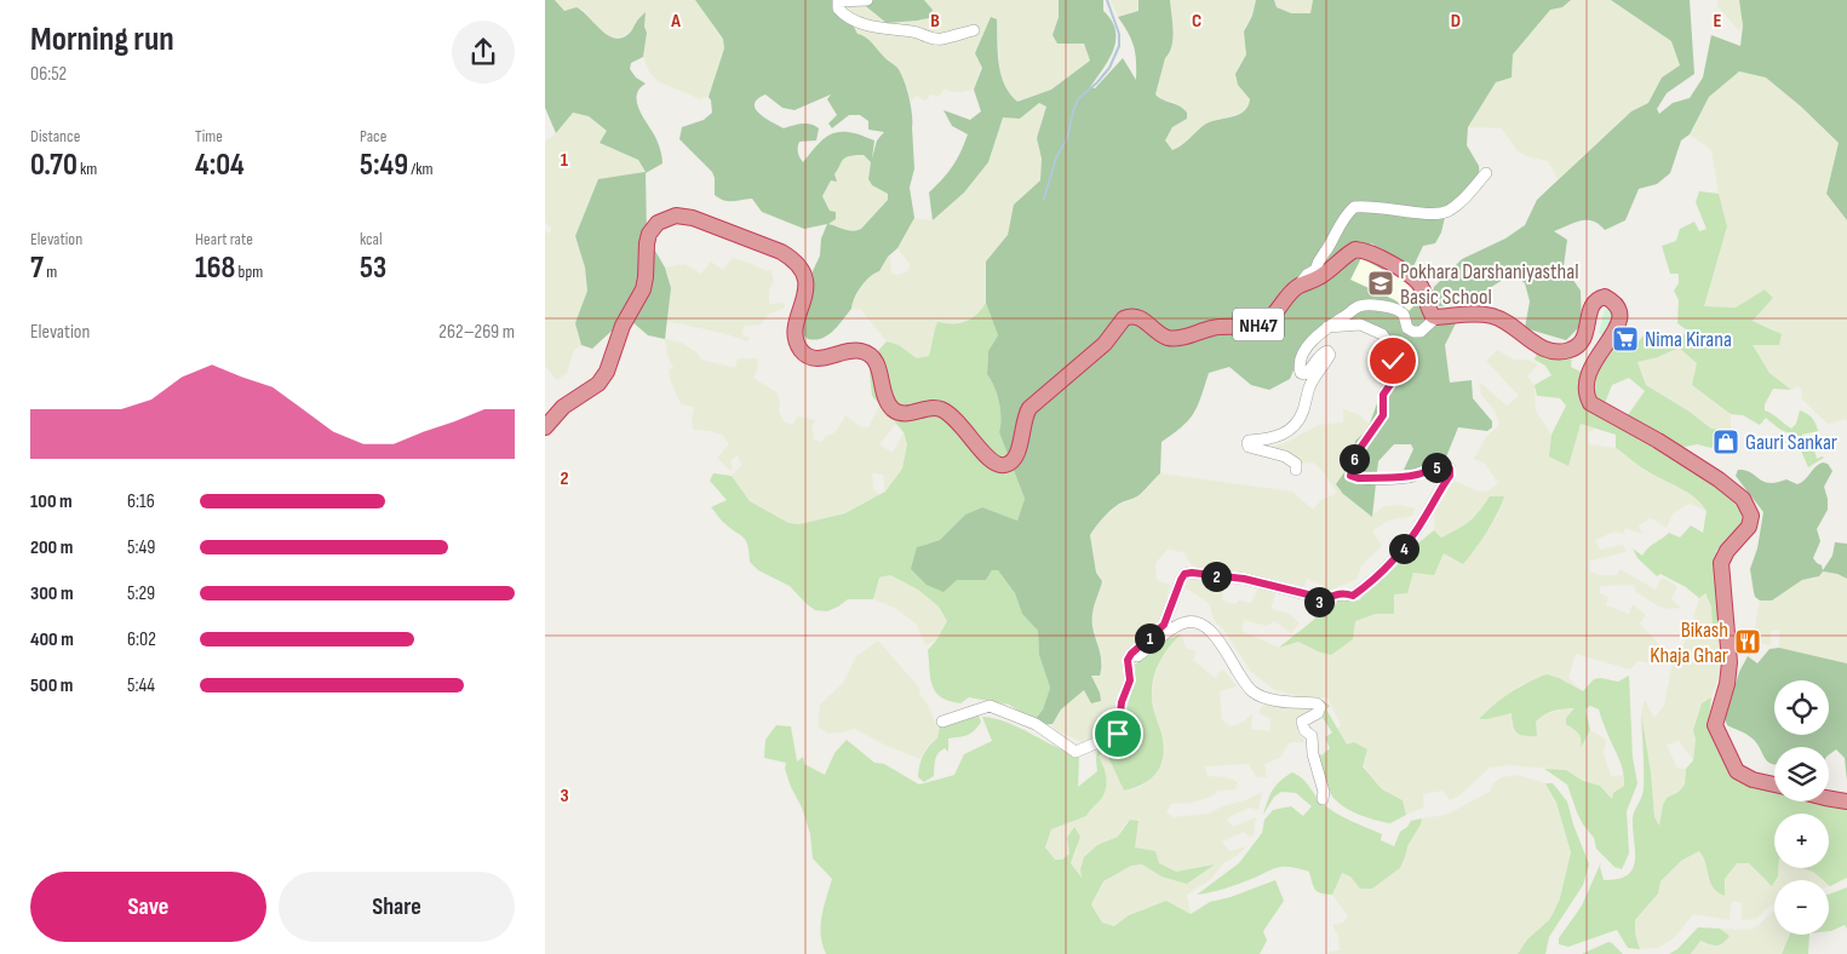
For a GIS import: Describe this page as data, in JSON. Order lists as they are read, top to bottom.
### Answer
{
  "streets": {
    "highway": ["NH47"]
  },
  "places": {
    "school or university": ["Pokhara Darshaniyasthal Basic School"],
    "supermarket": ["Nima Kirana"],
    "shop": ["Gauri Sankar"],
    "restaurant": ["Bikash Khaja Ghar"]
  },
  "page": {
    "heading": ["Morning run", "06:52"],
    "stats": [
      ["Distance", "0.70 km"],
      ["Time", "4:04"],
      ["Pace", "5:49 /km"],
      ["Elevation", "7 m"],
      ["Heart rate", "168 bpm"],
      ["kcal", "53"]
    ],
    "chart": ["Elevation", "262–269 m"],
    "pins": [
      "6",
      "5",
      "4",
      "2",
      "3",
      "1"
    ],
    "list": [
      {
        "name": "100 m",
        "note": "6:16"
      },
      {
        "name": "200 m",
        "note": "5:49"
      },
      {
        "name": "300 m",
        "note": "5:29"
      },
      {
        "name": "400 m",
        "note": "6:02"
      },
      {
        "name": "500 m",
        "note": "5:44"
      }
    ],
    "map_buttons": ["+", "−"],
    "buttons": ["Save", "Share"]
  },
  "grid": {
    "columns": [
      "A",
      "B",
      "C",
      "D",
      "E"
    ],
    "rows": ["1", "2", "3"]
  }
}
